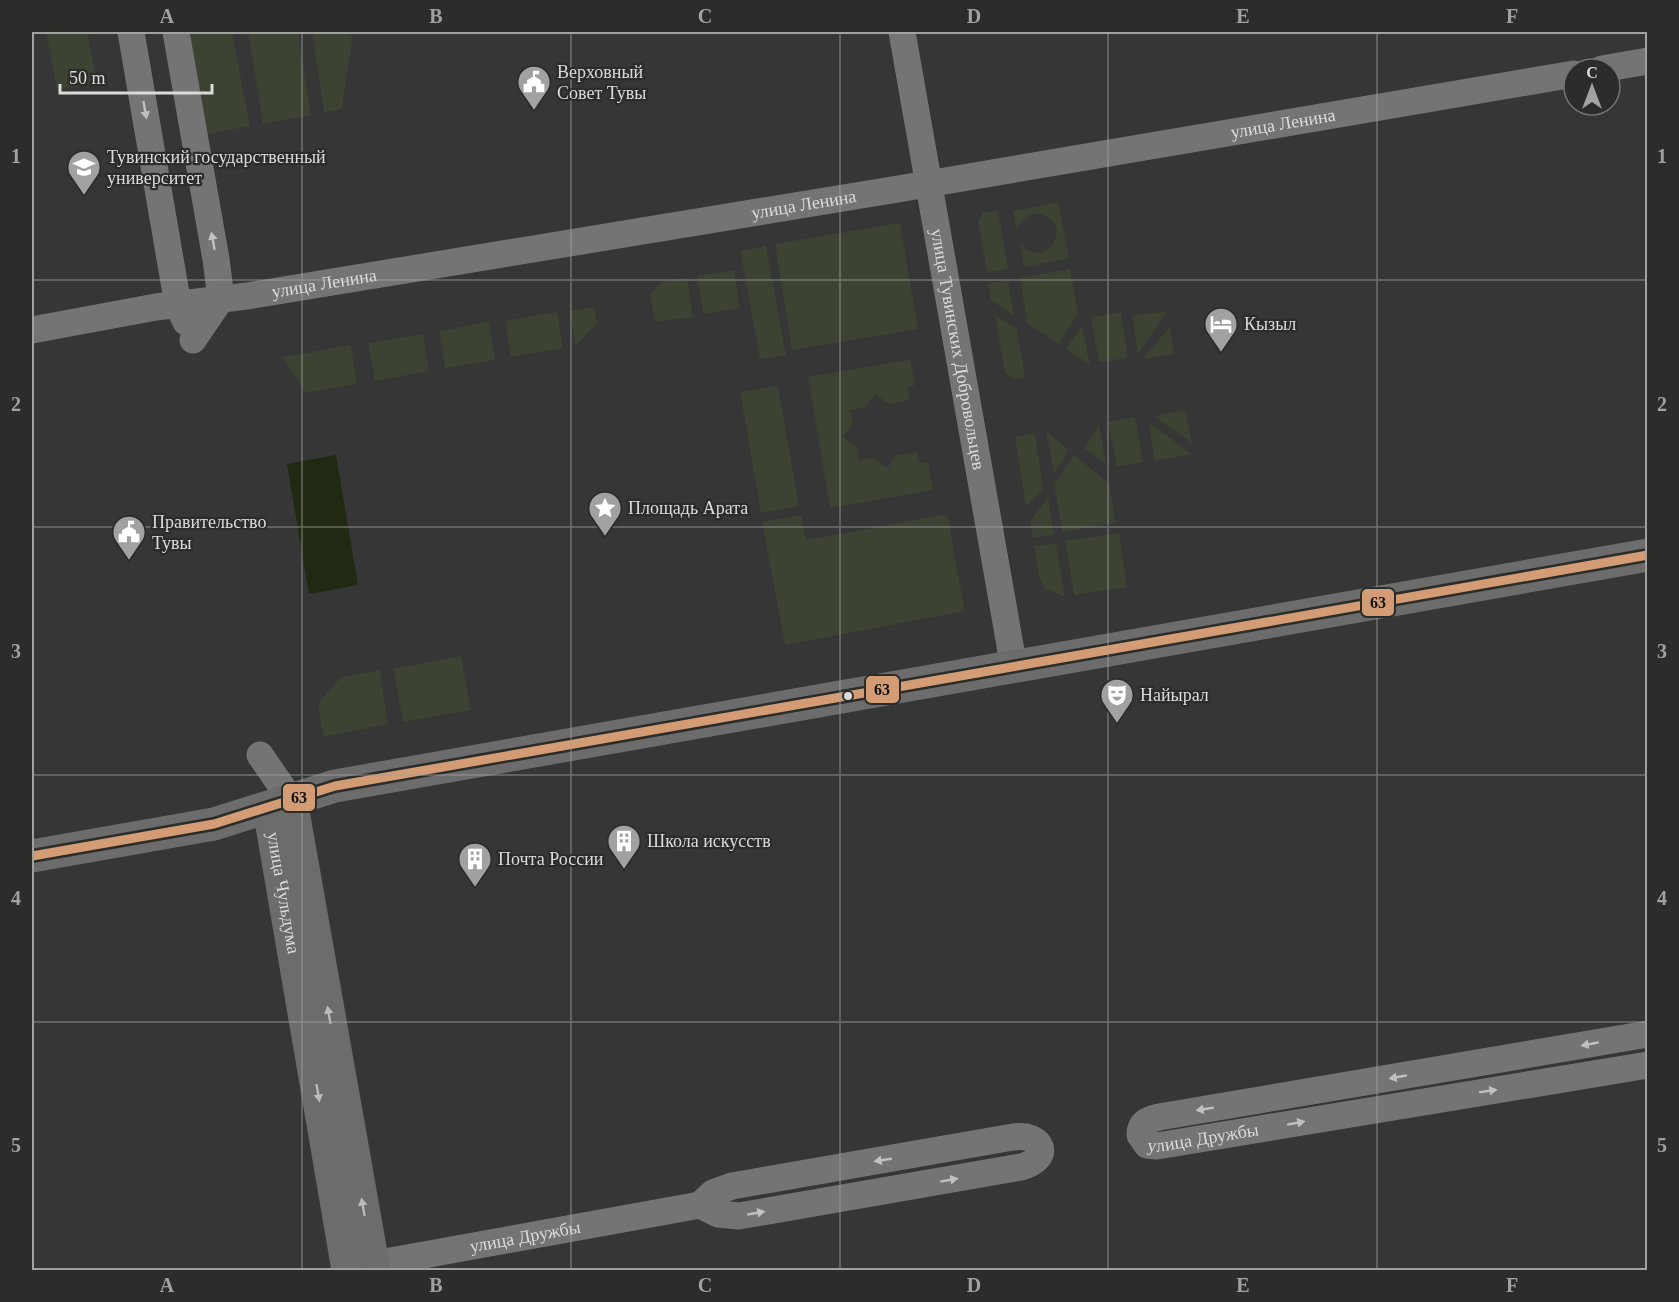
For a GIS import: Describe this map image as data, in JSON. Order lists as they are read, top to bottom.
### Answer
{
  "streets": {
    "main road": ["улица Чульдума"],
    "street": ["улица Ленина", "улица Тувинских Добровольцев", "улица Дружбы"]
  },
  "crossings": [
    ["улица Ленина", "улица Тувинских Добровольцев"],
    ["улица Чульдума", "улица Дружбы"]
  ],
  "places": {
    "public building": ["Верховный Совет Тувы", "Правительство Тувы"],
    "school or university": ["Тувинский государственный университет"],
    "hotel": ["Кызыл"],
    "place": ["Площадь Арата"],
    "theatre": ["Найырал"],
    "building": ["Школа искусств", "Почта России"]
  },
  "lines": ["transit line 63"],
  "scale_bar": "50 m",
  "north": "top",
  "grid": {
    "columns": [
      "A",
      "B",
      "C",
      "D",
      "E",
      "F"
    ],
    "rows": [
      "1",
      "2",
      "3",
      "4",
      "5"
    ]
  }
}
